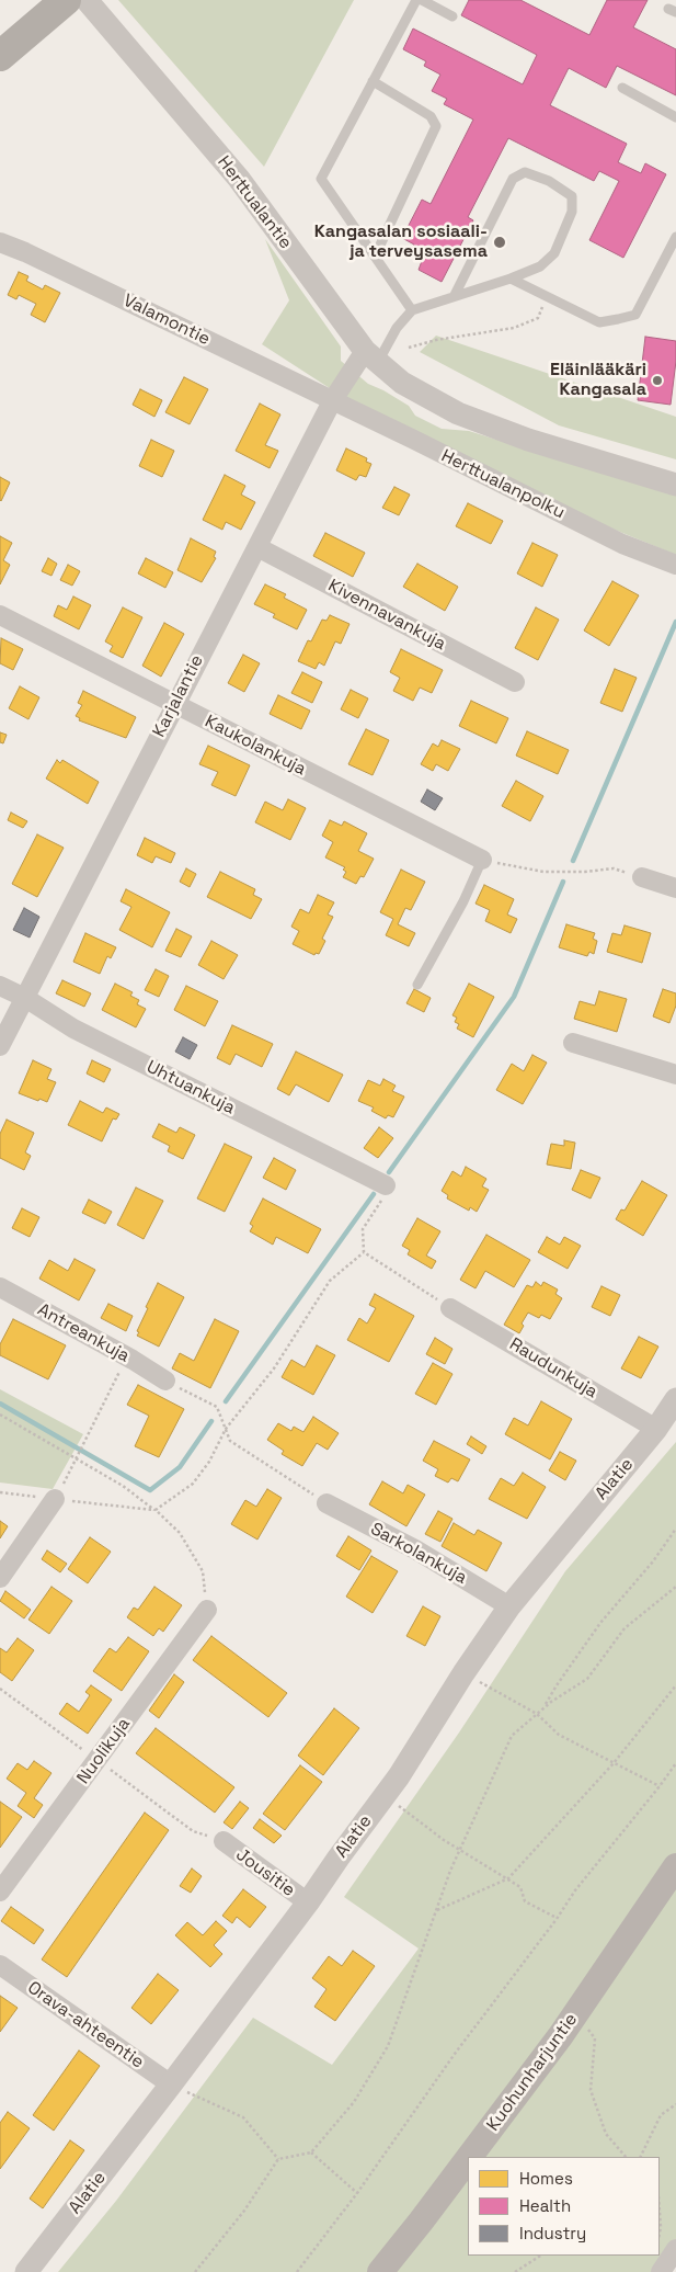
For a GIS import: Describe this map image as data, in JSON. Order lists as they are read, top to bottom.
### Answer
{
  "streets": {
    "main road": ["Kuohunharjuntie"],
    "street": [
      "Herttualantie",
      "Valamontie",
      "Herttualanpolku",
      "Kivennavankuja",
      "Karjalantie",
      "Kaukolankuja",
      "Uhtuankuja",
      "Antreankuja",
      "Raudunkuja",
      "Alatie",
      "Sarkolankuja",
      "Nuolikuja",
      "Jousitie",
      "Orava-ahteentie"
    ]
  },
  "crossings": [
    ["Herttualantie", "Karjalantie"],
    ["Valamontie", "Herttualanpolku"],
    ["Valamontie", "Karjalantie"],
    ["Herttualanpolku", "Karjalantie"],
    ["Kivennavankuja", "Karjalantie"],
    ["Karjalantie", "Kaukolankuja"],
    ["Karjalantie", "Uhtuankuja"],
    ["Raudunkuja", "Alatie"],
    ["Alatie", "Sarkolankuja"],
    ["Alatie", "Jousitie"],
    ["Alatie", "Orava-ahteentie"]
  ],
  "places": ["Kangasalan sosiaali- ja terveysasema", "Eläinlääkäri Kangasala"],
  "legend": ["Homes", "Health", "Industry"]
}
